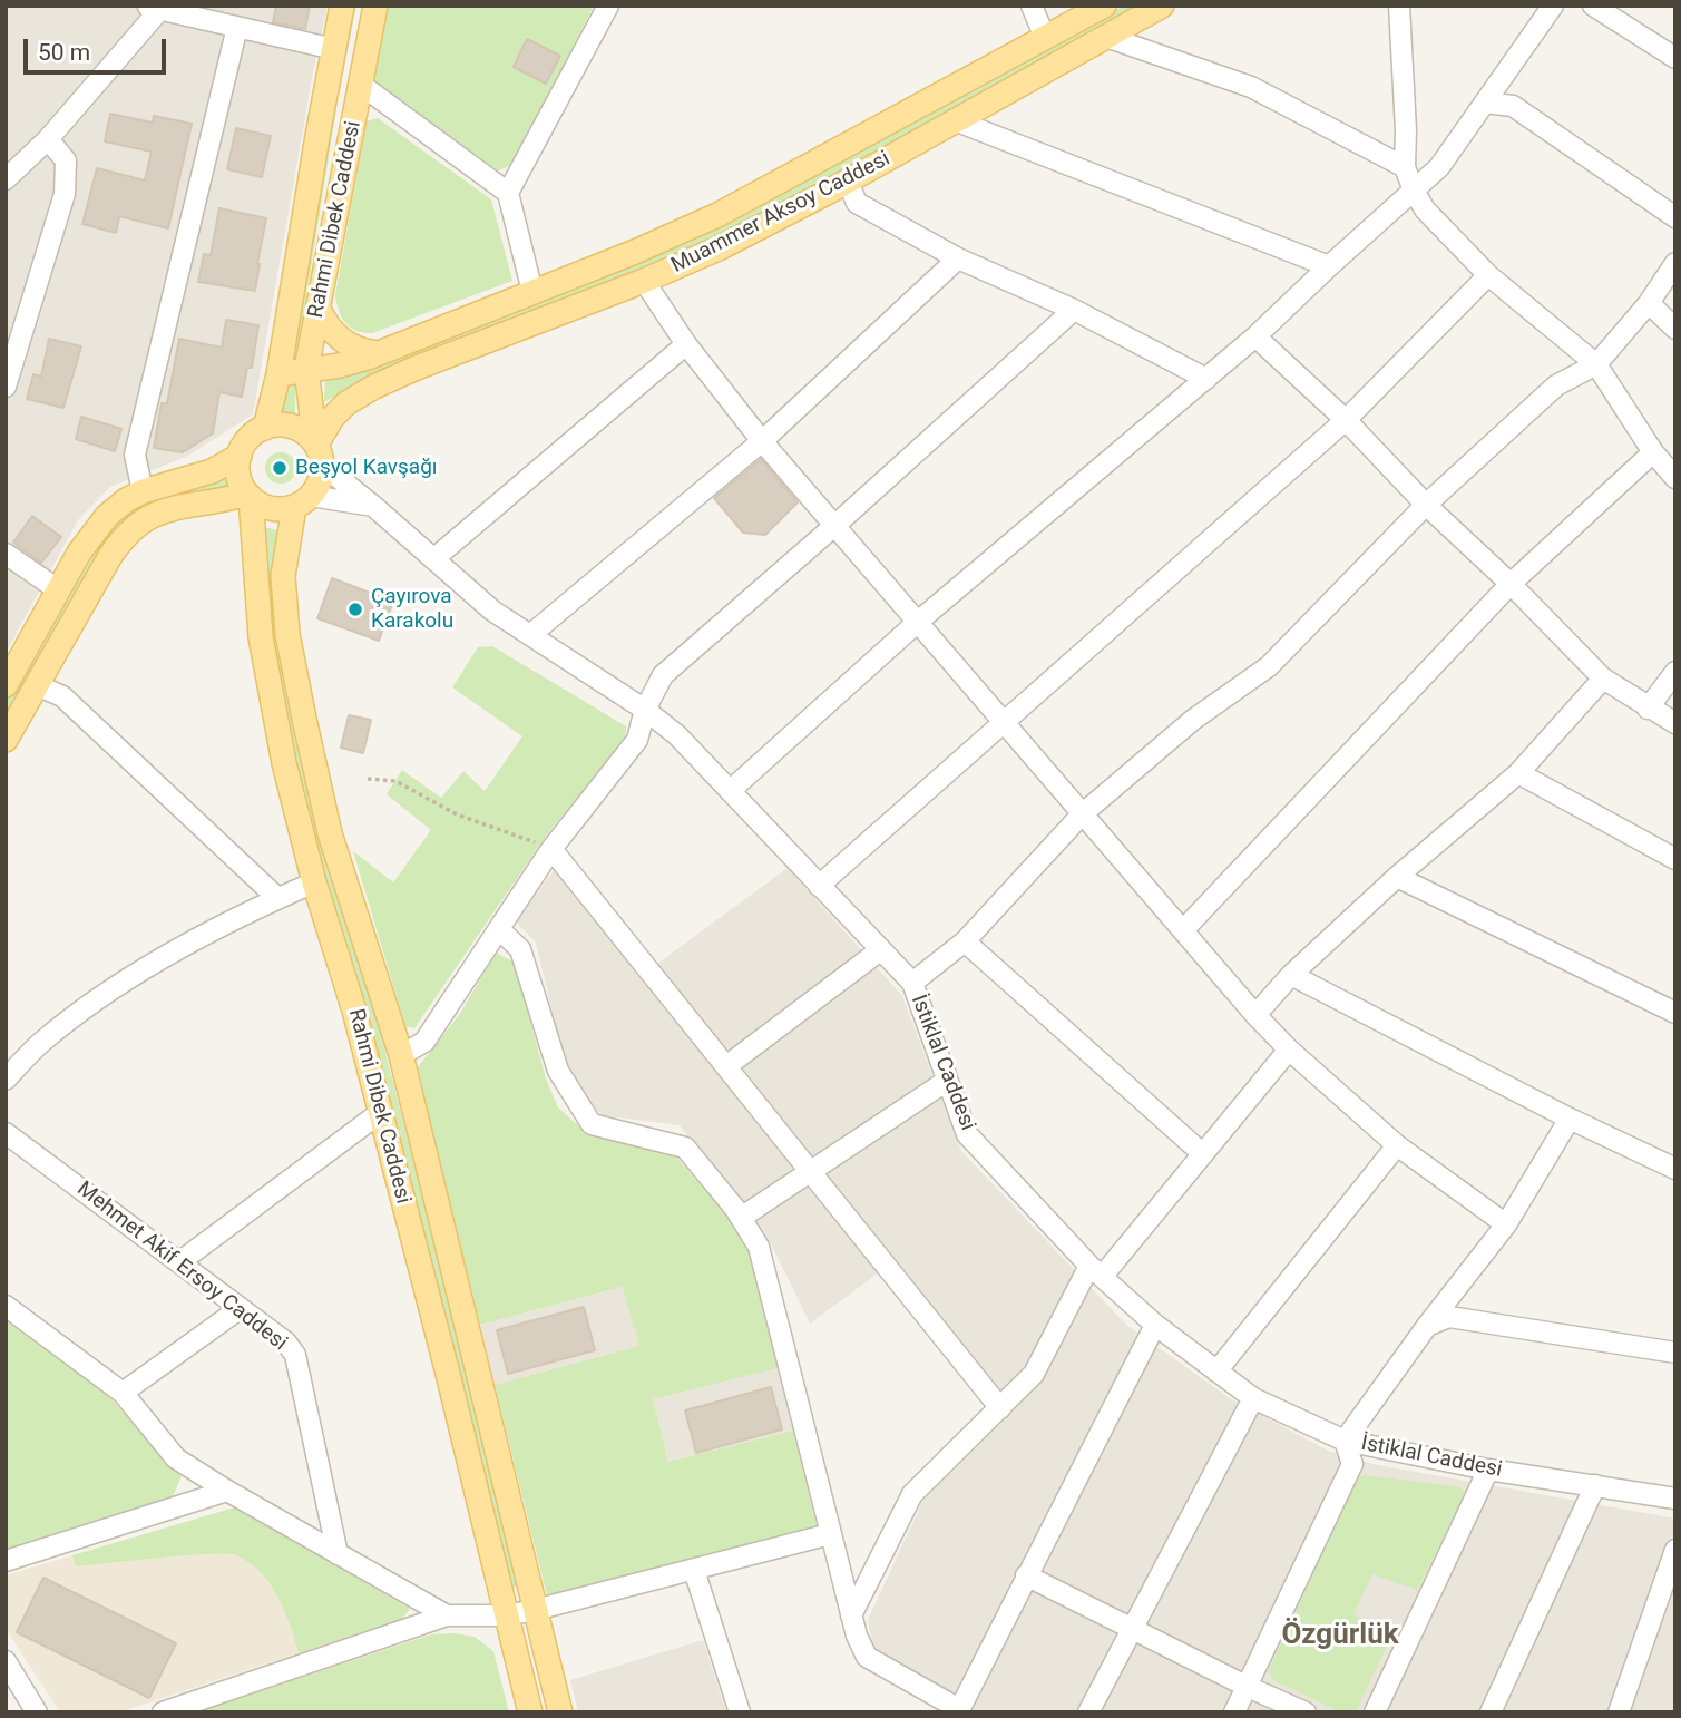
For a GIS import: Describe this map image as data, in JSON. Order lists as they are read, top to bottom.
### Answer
{
  "streets": {
    "main road": ["Muammer Aksoy Caddesi", "Rahmi Dibek Caddesi"],
    "street": ["İstiklal Caddesi", "Mehmet Akif Ersoy Caddesi"]
  },
  "crossings": [
    ["Muammer Aksoy Caddesi", "Rahmi Dibek Caddesi"],
    ["Muammer Aksoy Caddesi", "İstiklal Caddesi"],
    ["Rahmi Dibek Caddesi", "İstiklal Caddesi"]
  ],
  "districts": ["Özgürlük"],
  "places": ["Beşyol Kavşağı", "Çayırova Karakolu"],
  "scale_bar": "50 m"
}
